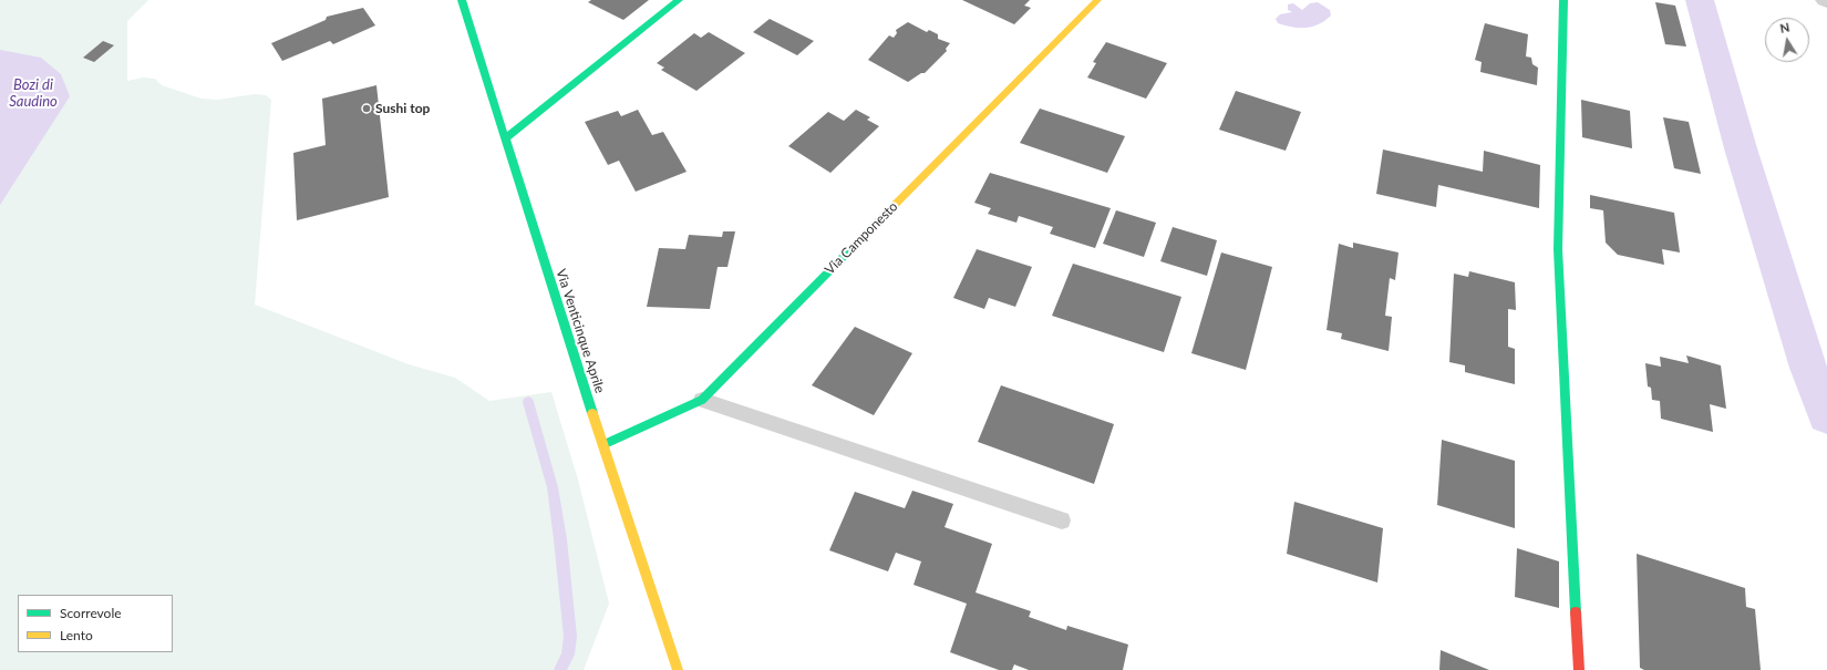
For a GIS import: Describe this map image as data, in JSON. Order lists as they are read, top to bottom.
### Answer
{
  "streets": {
    "street": ["Via Camponesto", "Via Venticinque Aprile"]
  },
  "crossings": [
    ["Via Camponesto", "Via Venticinque Aprile"]
  ],
  "water": ["Bozi di Saudino"],
  "places": ["Sushi top"],
  "legend": ["Scorrevole", "Lento"],
  "north": "top"
}
